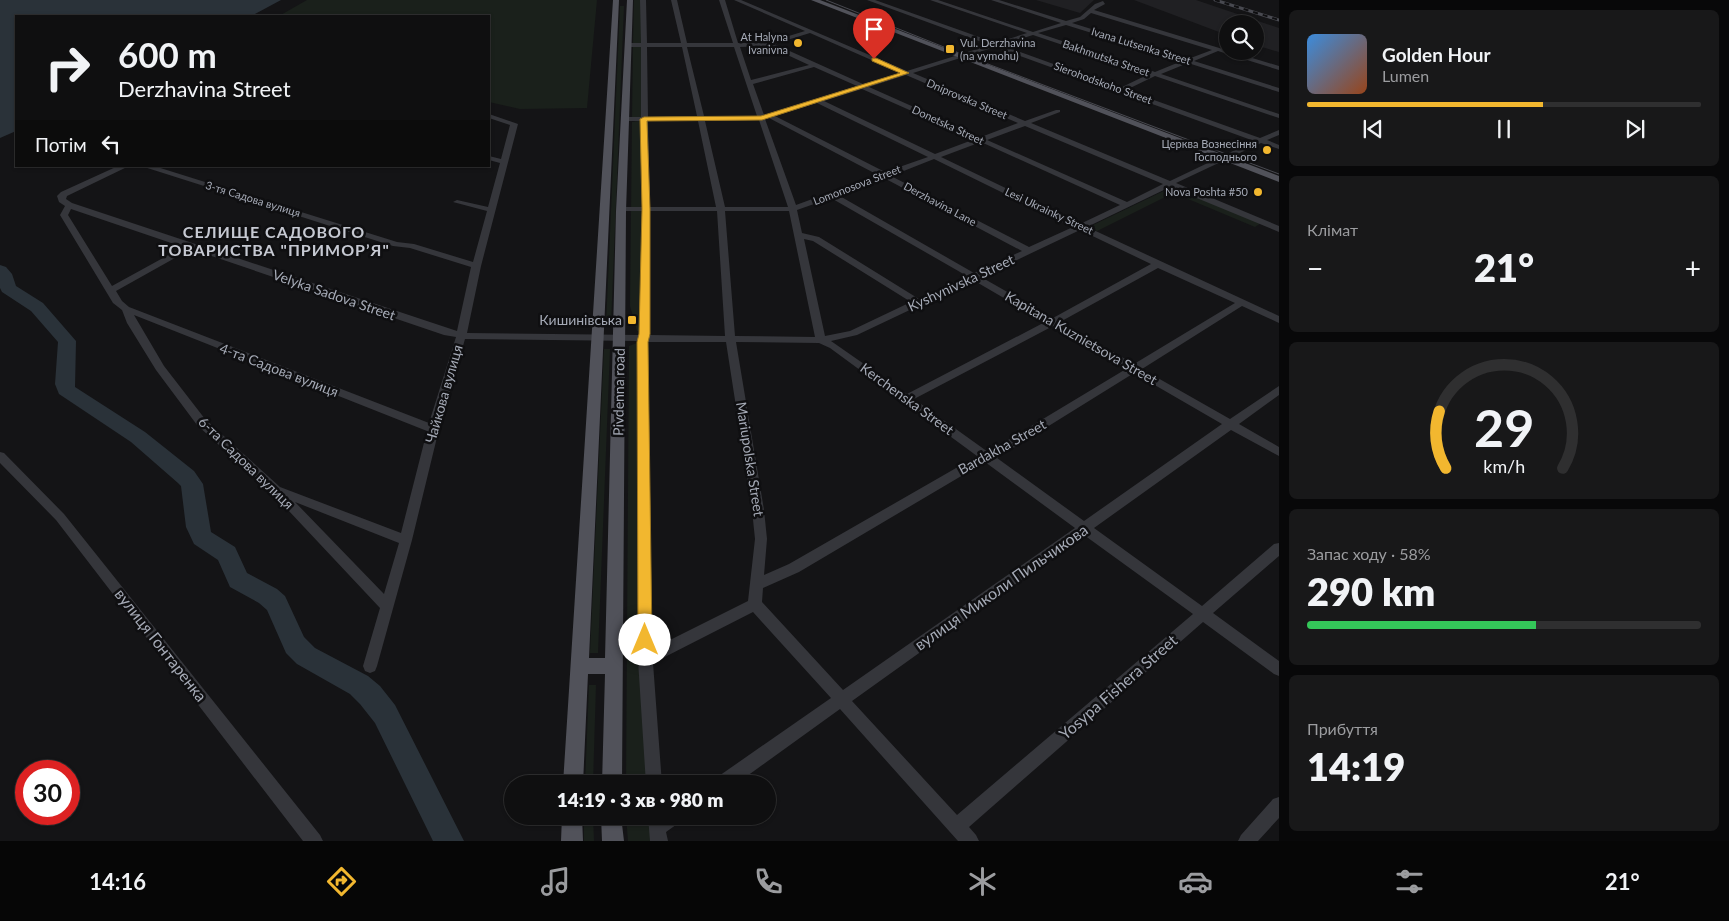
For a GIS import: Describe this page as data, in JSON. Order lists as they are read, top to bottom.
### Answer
{
  "streets": {
    "main road": ["Pivdenna road"],
    "street": [
      "Ivana Lutsenka Street",
      "Bakhmutska Street",
      "Sierohodskoho Street",
      "Dniprovska Street",
      "Donetska Street",
      "Lomonosova Street",
      "3-тя Садова вулиця",
      "Derzhavina Lane",
      "Lesi Ukrainky Street",
      "Kyshynivska Street",
      "Velyka Sadova Street",
      "Kapitana Kuznietsova Street",
      "4-та Садова вулиця",
      "Чайкова вулиця",
      "Kerchenska Street",
      "Bardakha Street",
      "Mariupolska Street",
      "6-та Садова вулиця",
      "вулиця Миколи Пильчикова",
      "вулиця Гонтаренка",
      "Yosypa Fishera Street"
    ]
  },
  "crossings": [
    ["Sierohodskoho Street", "Kyshynivska Street"],
    ["Dniprovska Street", "Lomonosova Street"],
    ["Dniprovska Street", "Kyshynivska Street"],
    ["Donetska Street", "Lomonosova Street"],
    ["Donetska Street", "Kyshynivska Street"],
    ["Lomonosova Street", "Derzhavina Lane"],
    ["Lomonosova Street", "Lesi Ukrainky Street"],
    ["Lomonosova Street", "Kapitana Kuznietsova Street"],
    ["Lomonosova Street", "Pivdenna road"],
    ["Lomonosova Street", "Mariupolska Street"],
    ["3-тя Садова вулиця", "Чайкова вулиця"],
    ["Derzhavina Lane", "Kyshynivska Street"],
    ["Lesi Ukrainky Street", "Kyshynivska Street"],
    ["Lesi Ukrainky Street", "Bardakha Street"],
    ["Kyshynivska Street", "Velyka Sadova Street"],
    ["Kyshynivska Street", "Kapitana Kuznietsova Street"],
    ["Kyshynivska Street", "Pivdenna road"],
    ["Kyshynivska Street", "Kerchenska Street"],
    ["Kyshynivska Street", "Mariupolska Street"],
    ["Velyka Sadova Street", "Pivdenna road"],
    ["Velyka Sadova Street", "Чайкова вулиця"],
    ["Velyka Sadova Street", "6-та Садова вулиця"],
    ["Kapitana Kuznietsova Street", "Bardakha Street"],
    ["Kapitana Kuznietsova Street", "вулиця Миколи Пильчикова"],
    ["4-та Садова вулиця", "Чайкова вулиця"],
    ["4-та Садова вулиця", "6-та Садова вулиця"],
    ["Чайкова вулиця", "6-та Садова вулиця"],
    ["Kerchenska Street", "Bardakha Street"],
    ["Kerchenska Street", "вулиця Миколи Пильчикова"],
    ["Kerchenska Street", "Yosypa Fishera Street"],
    ["Bardakha Street", "Mariupolska Street"]
  ],
  "districts": ["СЕЛИЩЕ САДОВОГО ТОВАРИСТВА \"ПРИМОР’Я\""],
  "places": {
    "other": ["At Halyna Ivanivna", "Церква Вознесіння Господнього", "Nova Poshta #50"],
    "transit": ["Vul. Derzhavina (na vymohu)", "Кишинівська"]
  },
  "page": {
    "turn": ["600 m", "Derzhavina Street"],
    "song": ["Golden Hour", "Lumen"],
    "then": "Потім",
    "tile": [
      "Клімат",
      ["Запас ходу · 58%", "290 km"],
      ["Прибуття", "14:19"]
    ],
    "heat": ["−", "21°", "+"],
    "limit": "30",
    "trip": "14:19 · 3 хв · 980 m",
    "tabs": ["14:16", "21°"],
    "gauge": ["29", "km/h"]
  }
}
